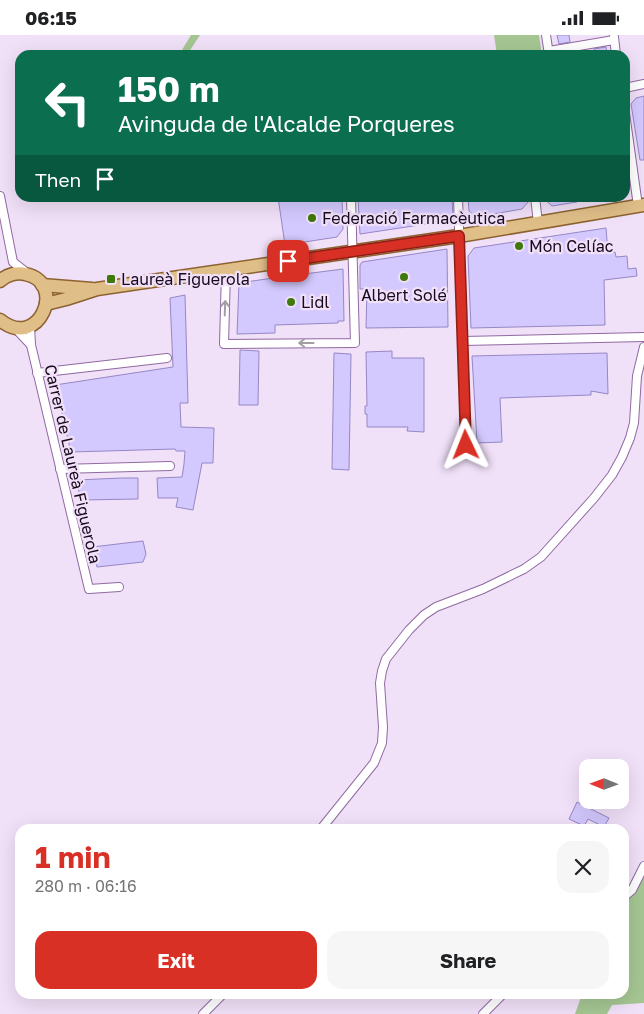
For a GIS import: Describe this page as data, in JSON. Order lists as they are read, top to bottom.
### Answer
{
  "streets": {
    "street": ["Carrer de Laureà Figuerola"]
  },
  "places": {
    "other": [
      "Federació Farmacèutica",
      "Món Celíac",
      "Albert Solé",
      "Lidl"
    ],
    "transit": ["Laureà Figuerola"]
  },
  "north": "left",
  "page": {
    "status": "06:15",
    "turn": ["150 m", "Avinguda de l'Alcalde Porqueres"],
    "then": "Then",
    "heading": ["1 min", "280 m · 06:16"],
    "buttons": ["Exit", "Share"]
  }
}
